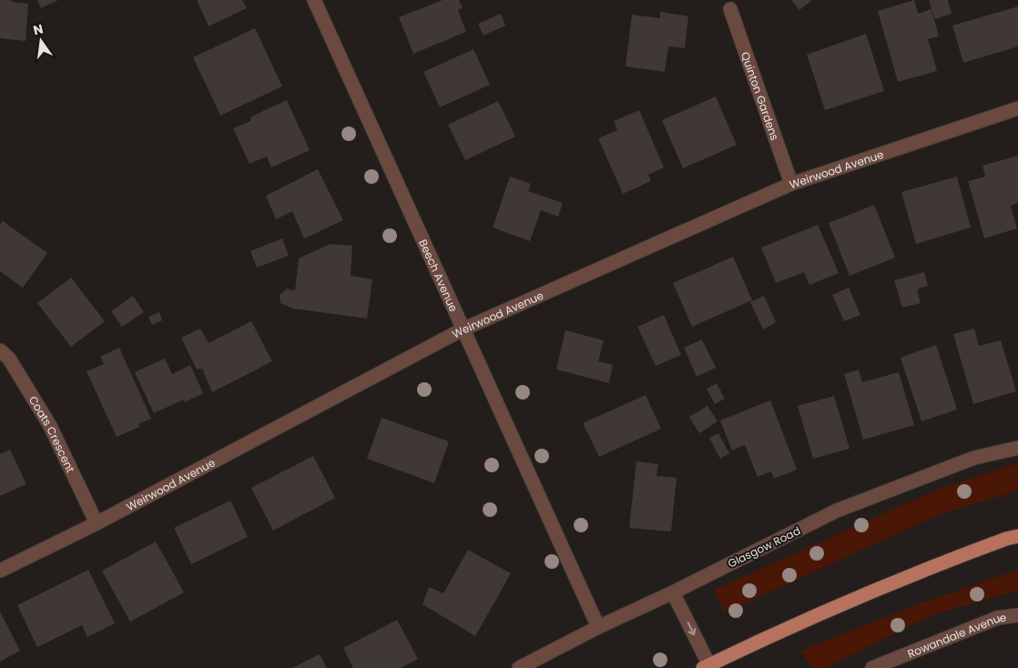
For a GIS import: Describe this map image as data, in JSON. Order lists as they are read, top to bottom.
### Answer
{
  "streets": {
    "street": [
      "Quinton Gardens",
      "Weirwood Avenue",
      "Beech Avenue",
      "Coats Crescent",
      "Glasgow Road",
      "Rowandale Avenue"
    ]
  },
  "crossings": [
    ["Quinton Gardens", "Weirwood Avenue"],
    ["Weirwood Avenue", "Beech Avenue"],
    ["Weirwood Avenue", "Coats Crescent"],
    ["Beech Avenue", "Glasgow Road"]
  ],
  "north": "top"
}
